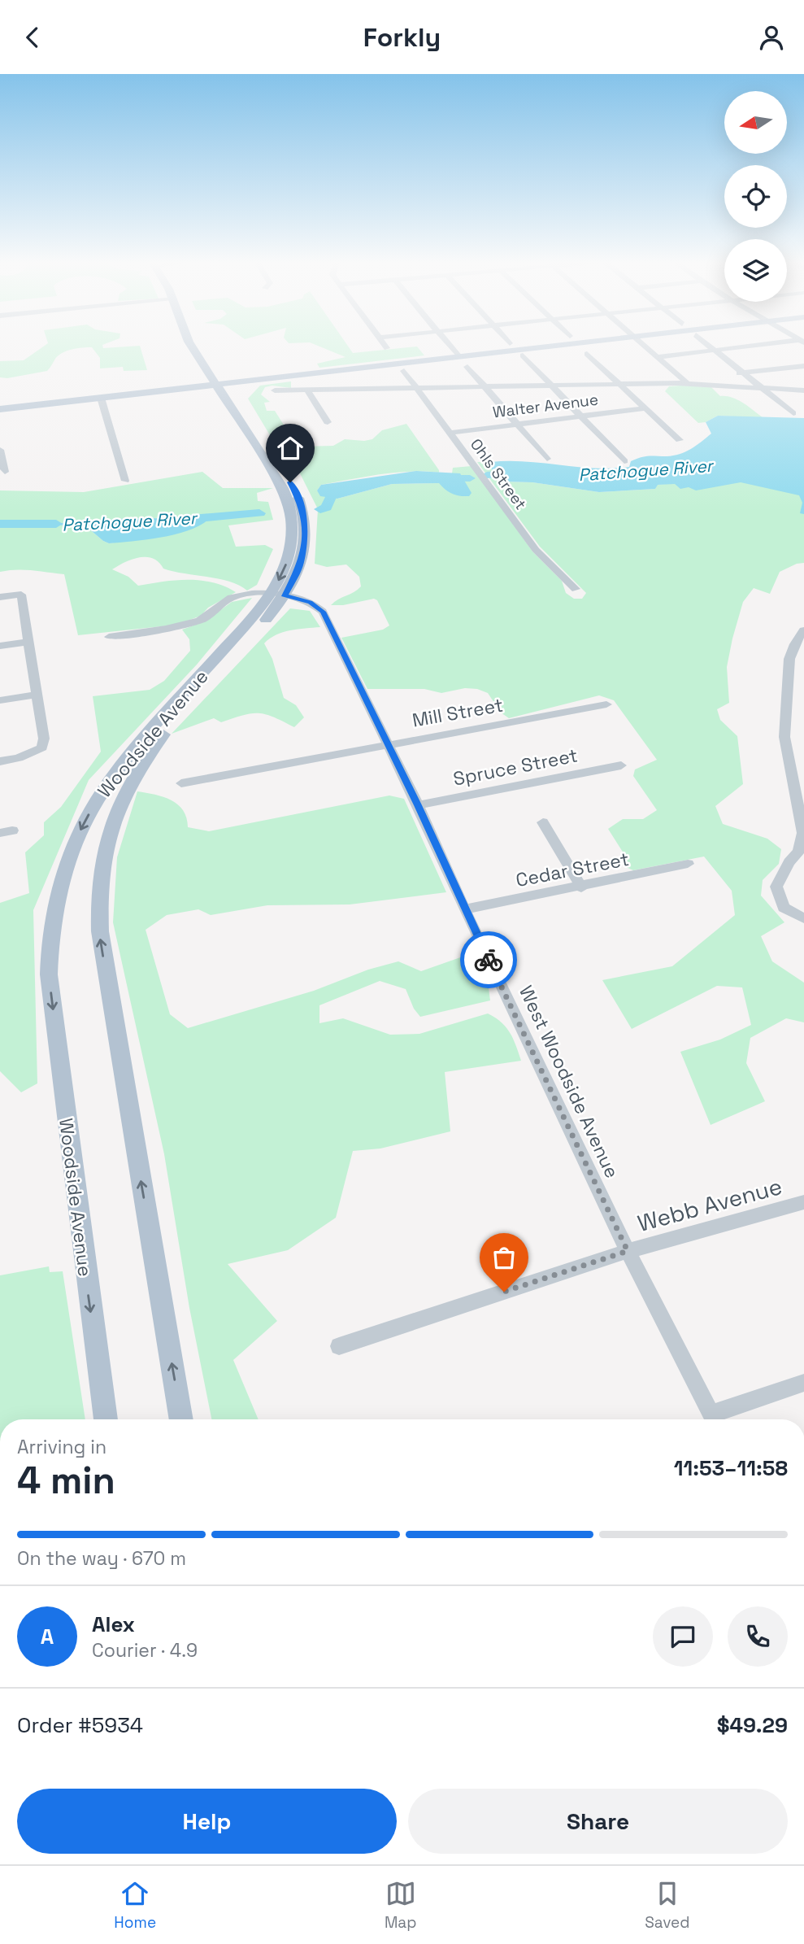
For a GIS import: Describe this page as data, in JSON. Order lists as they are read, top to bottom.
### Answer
{
  "streets": {
    "main road": ["Woodside Avenue"],
    "street": [
      "Walter Avenue",
      "Ohls Street",
      "Mill Street",
      "Spruce Street",
      "Cedar Street",
      "West Woodside Avenue",
      "Webb Avenue"
    ]
  },
  "crossings": [
    ["Walter Avenue", "Ohls Street"],
    ["Mill Street", "West Woodside Avenue"],
    ["Woodside Avenue", "West Woodside Avenue"],
    ["Spruce Street", "West Woodside Avenue"],
    ["Cedar Street", "West Woodside Avenue"],
    ["West Woodside Avenue", "Webb Avenue"]
  ],
  "water": ["Patchogue River"],
  "north": "left",
  "page": {
    "header": "Forkly",
    "heading": ["4 min", "Arriving in", "11:53–11:58"],
    "panel": [
      "Alex",
      "Courier · 4.9",
      "Order #5934",
      "$49.29"
    ],
    "bar": "On the way · 670 m",
    "round": "A",
    "buttons": ["Help", "Share"],
    "tabs": ["Home", "Map", "Saved"]
  }
}
